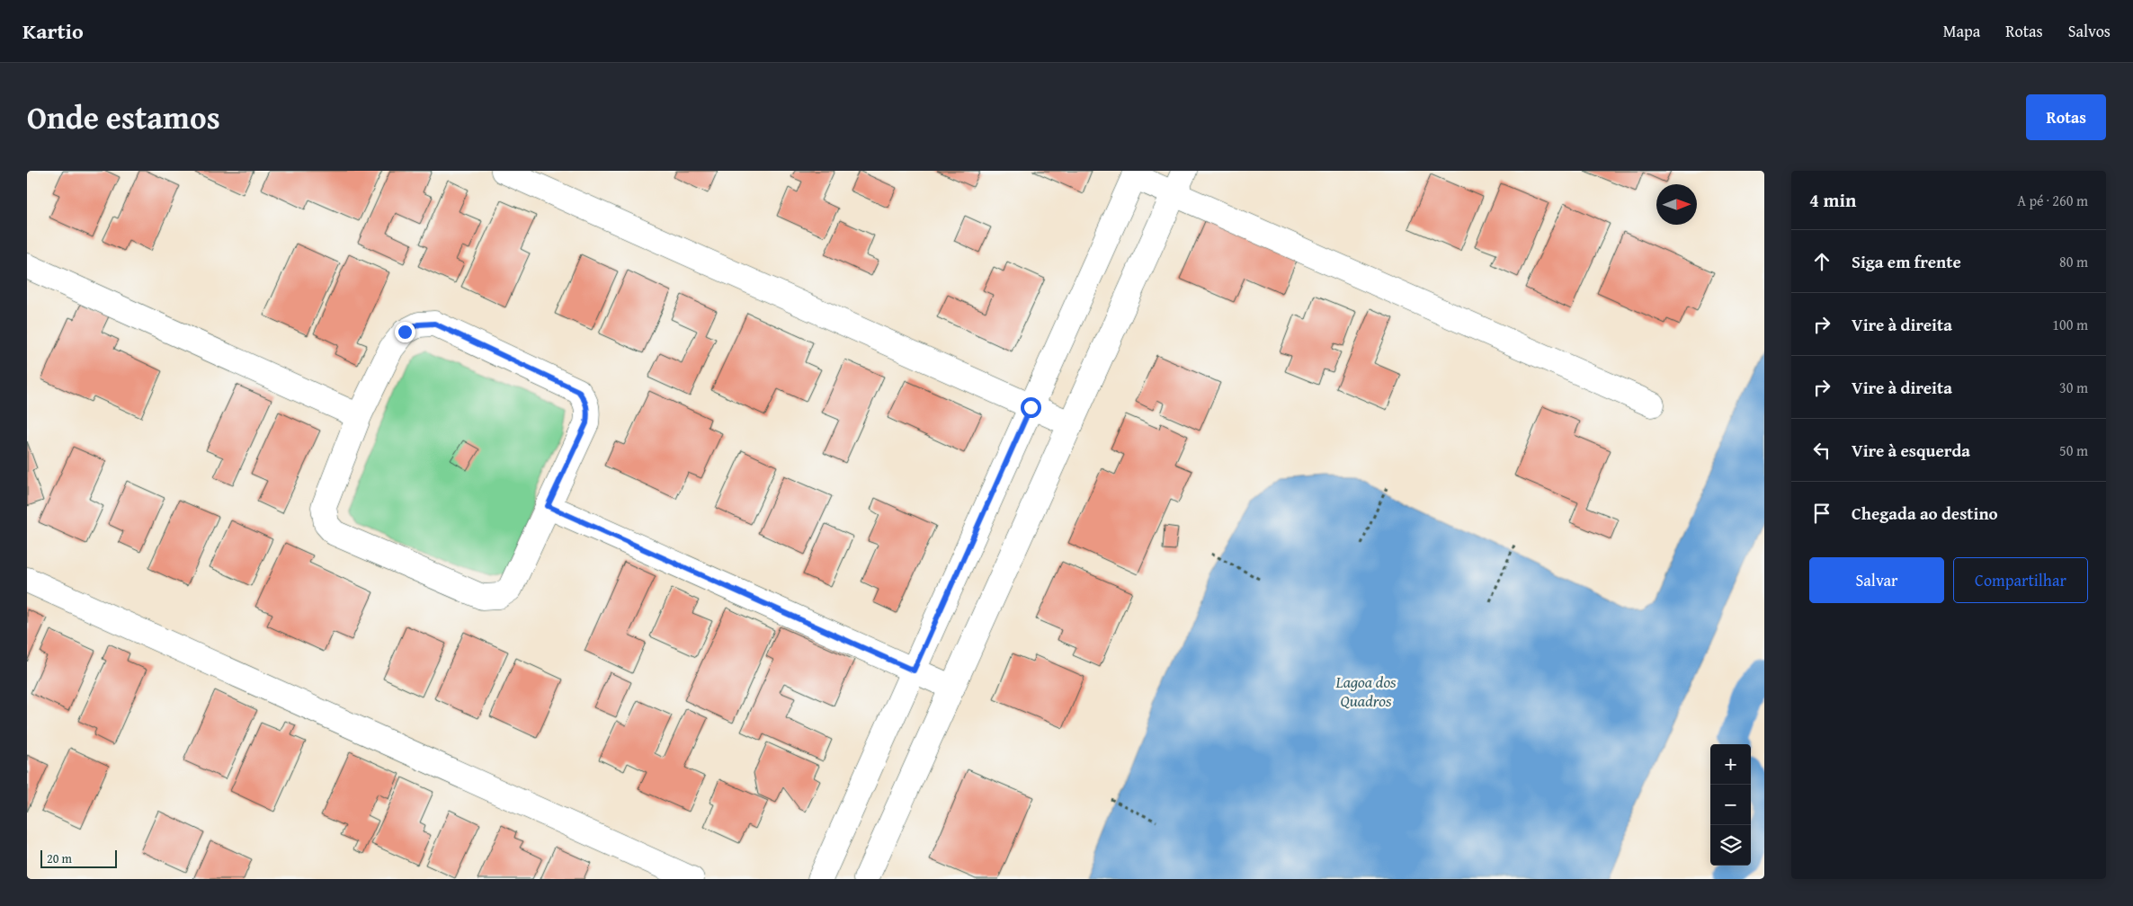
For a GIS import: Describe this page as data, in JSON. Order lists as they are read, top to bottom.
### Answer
{
  "water": ["Lagoa dos Quadros"],
  "scale_bar": "20 m",
  "north": "right",
  "page": {
    "header": "Kartio",
    "nav": ["Mapa", "Rotas", "Salvos"],
    "title": "Onde estamos",
    "buttons": [
      "Rotas",
      ["Salvar", "Compartilhar"]
    ],
    "heading": ["4 min", "A pé · 260 m"],
    "list": [
      ["Siga em frente", "80 m"],
      ["Vire à direita", "100 m"],
      ["Vire à direita", "30 m"],
      ["Vire à esquerda", "50 m"],
      "Chegada ao destino"
    ],
    "map_buttons": ["+", "−"],
    "scale": "20 m"
  }
}
